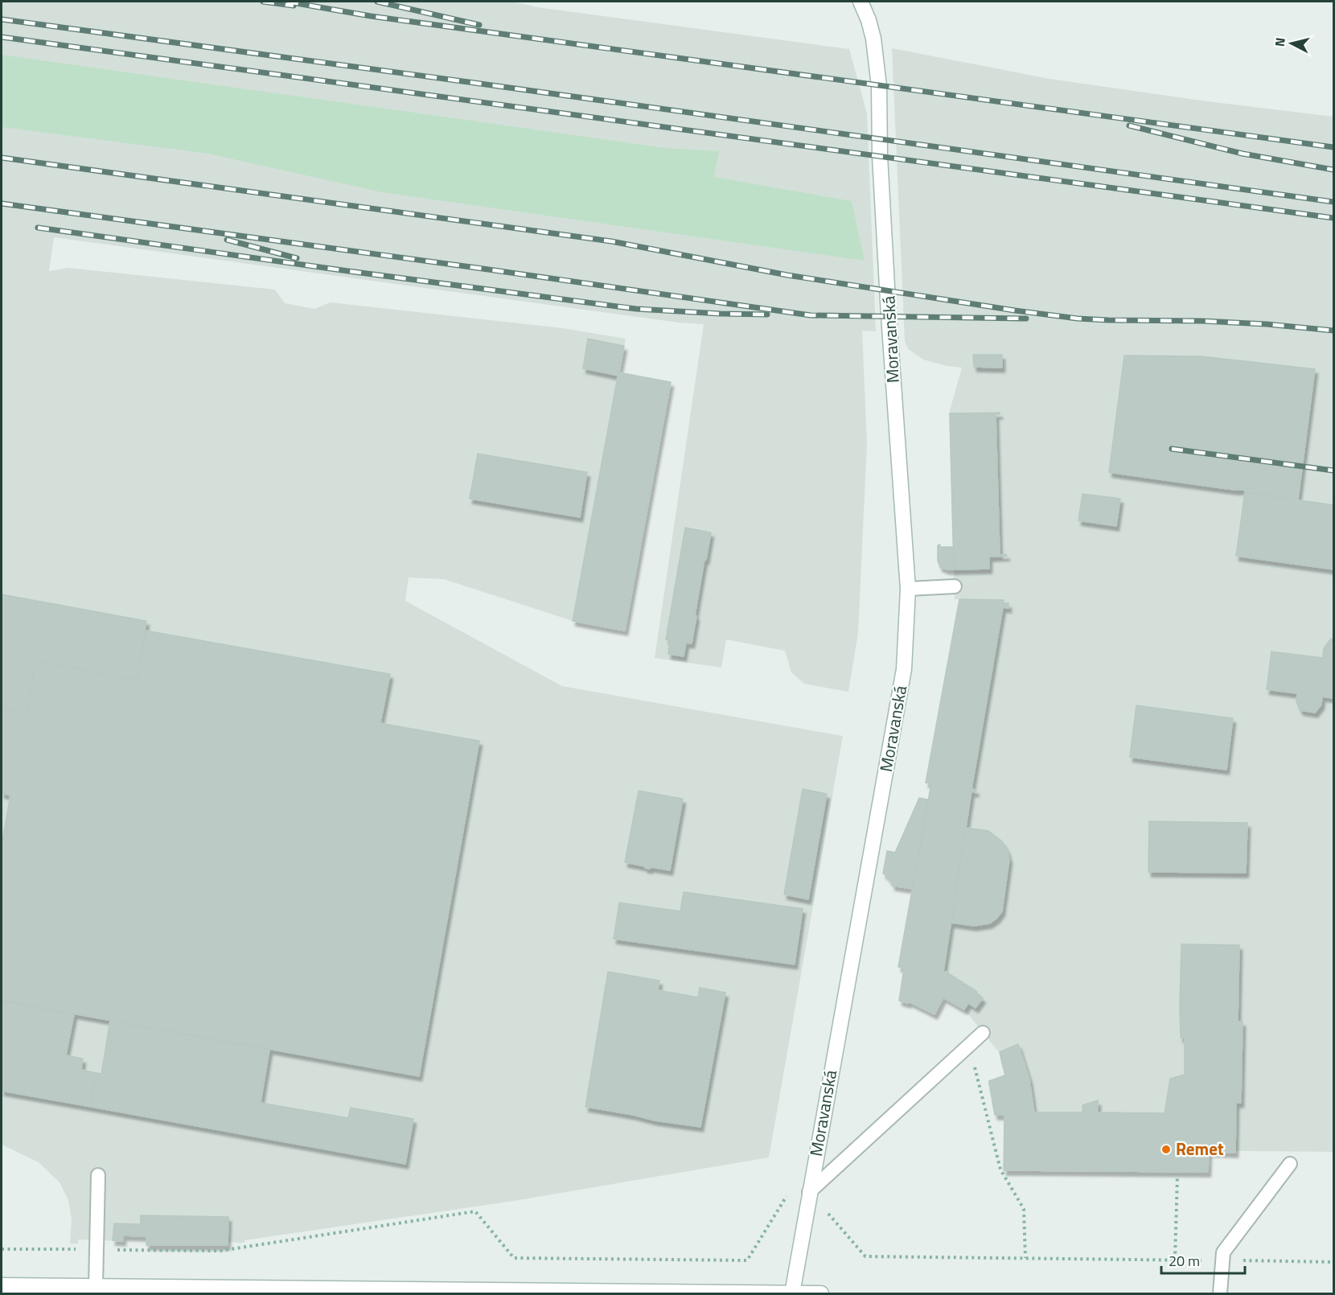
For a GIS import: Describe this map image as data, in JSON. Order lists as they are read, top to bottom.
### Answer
{
  "streets": {
    "street": ["Moravanská"]
  },
  "places": ["Remet"],
  "scale_bar": "20 m",
  "north": "left"
}
